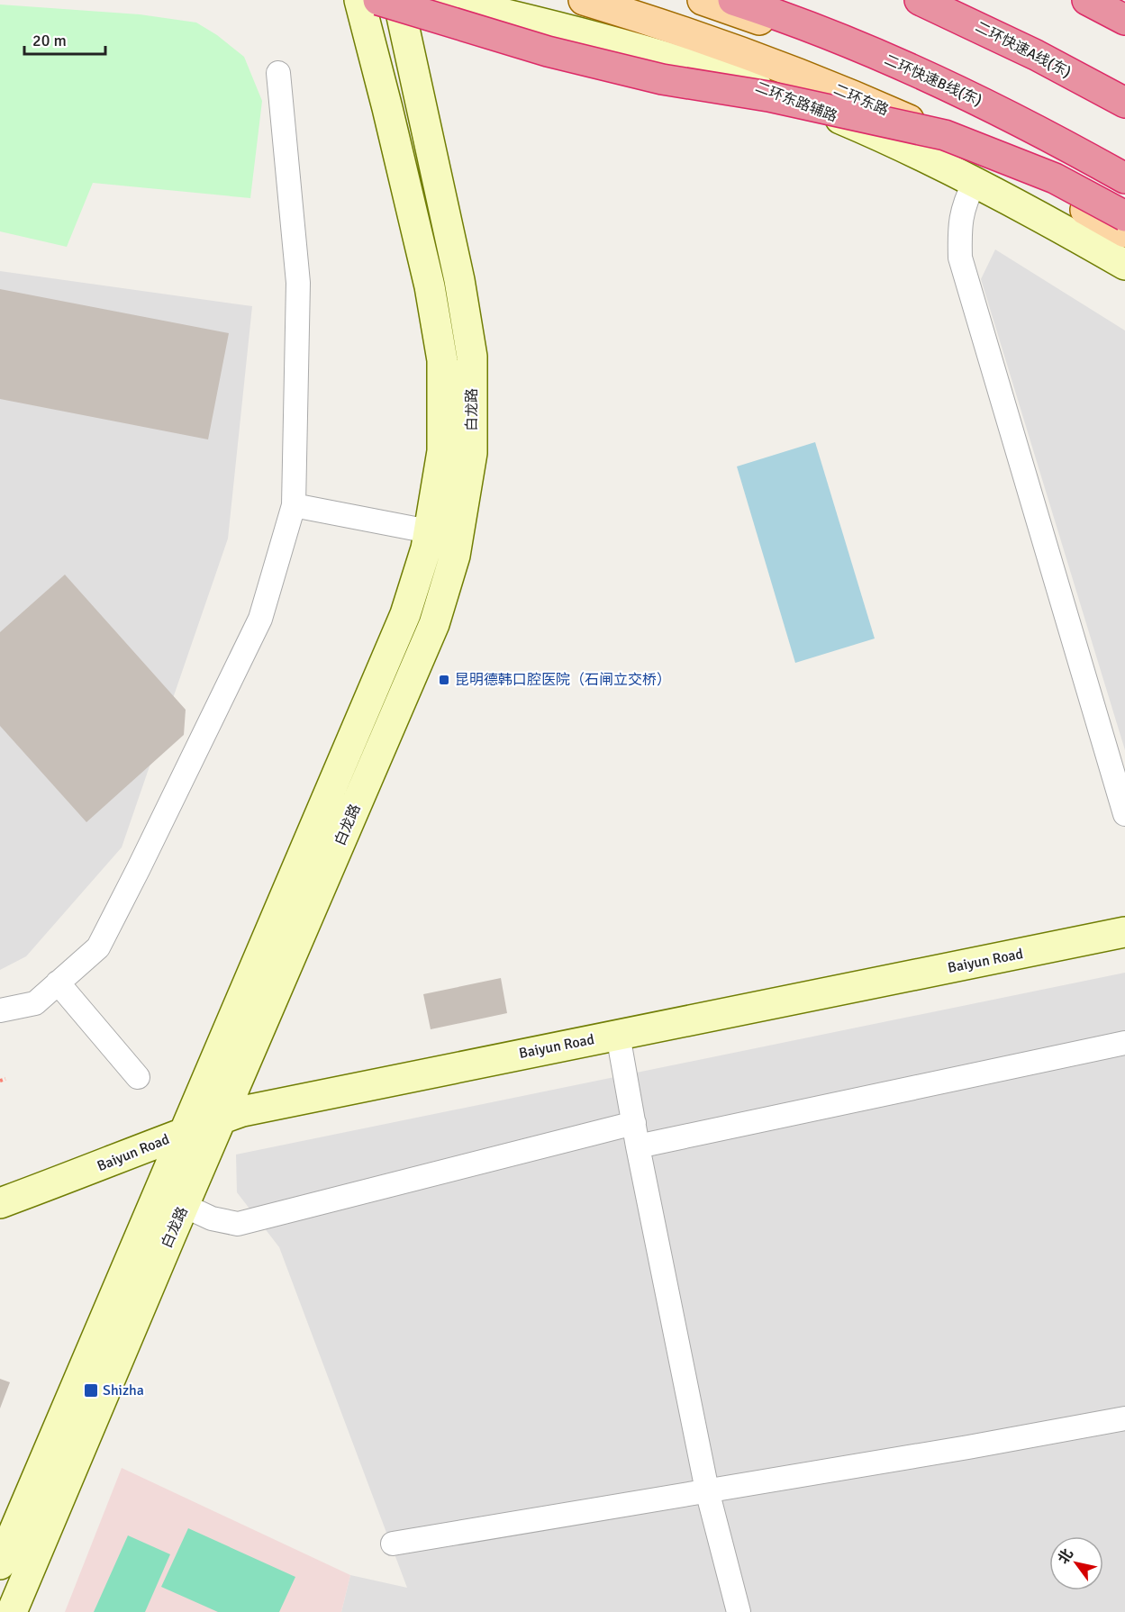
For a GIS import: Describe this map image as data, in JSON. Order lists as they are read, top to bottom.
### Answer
{
  "streets": {
    "highway": ["二环快速A线(东)", "二环快速B线(东)"],
    "main road": [
      "二环东路",
      "二环东路辅路",
      "白龙路",
      "Baiyun Road"
    ]
  },
  "crossings": [
    ["白龙路", "Baiyun Road"]
  ],
  "places": {
    "transit": ["昆明德韩口腔医院（石闸立交桥）", "Shizha"]
  },
  "scale_bar": "20 m",
  "north": "top left"
}
